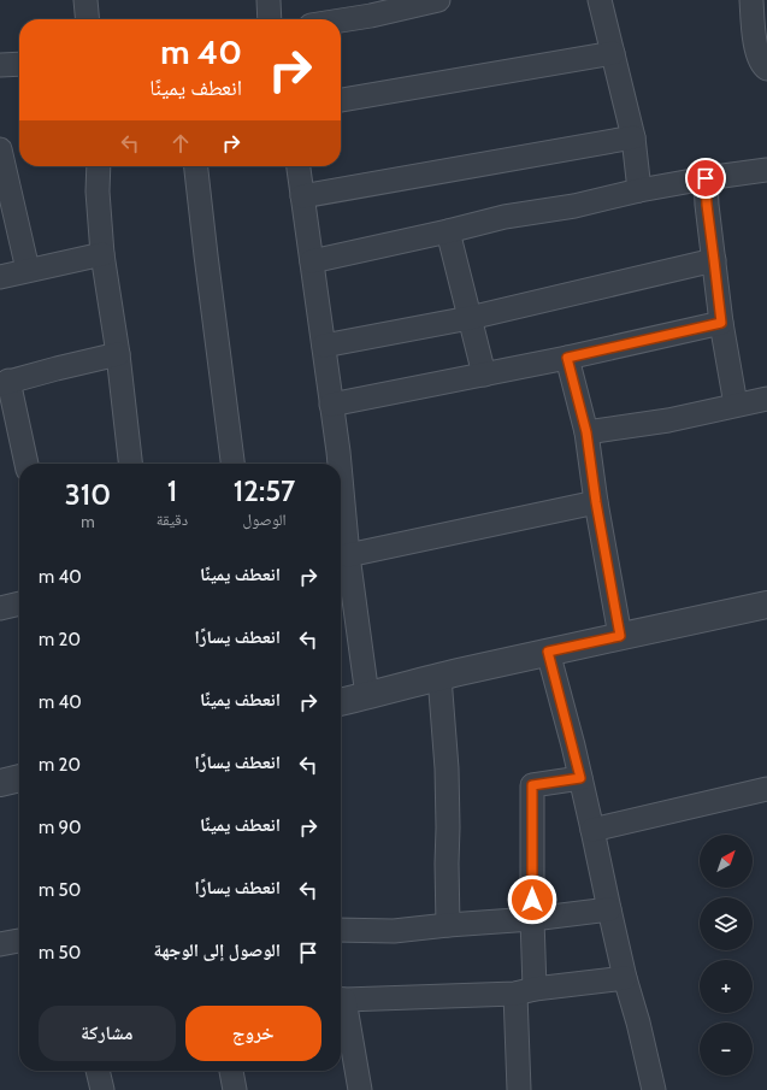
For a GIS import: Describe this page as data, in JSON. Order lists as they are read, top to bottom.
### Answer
{
  "north": "top right",
  "page": {
    "turn": ["40 m", "انعطف يمينًا"],
    "eta": [
      "12:57",
      "الوصول",
      "1",
      "دقيقة",
      "310",
      "m"
    ],
    "list": [
      {
        "name": "انعطف يمينًا",
        "value": "40 m"
      },
      {
        "name": "انعطف يسارًا",
        "value": "20 m"
      },
      {
        "name": "انعطف يمينًا",
        "value": "40 m"
      },
      {
        "name": "انعطف يسارًا",
        "value": "20 m"
      },
      {
        "name": "انعطف يمينًا",
        "value": "90 m"
      },
      {
        "name": "انعطف يسارًا",
        "value": "50 m"
      },
      {
        "name": "الوصول إلى الوجهة",
        "value": "50 m"
      }
    ],
    "map_buttons": ["+", "−"],
    "buttons": ["خروج", "مشاركة"]
  }
}
